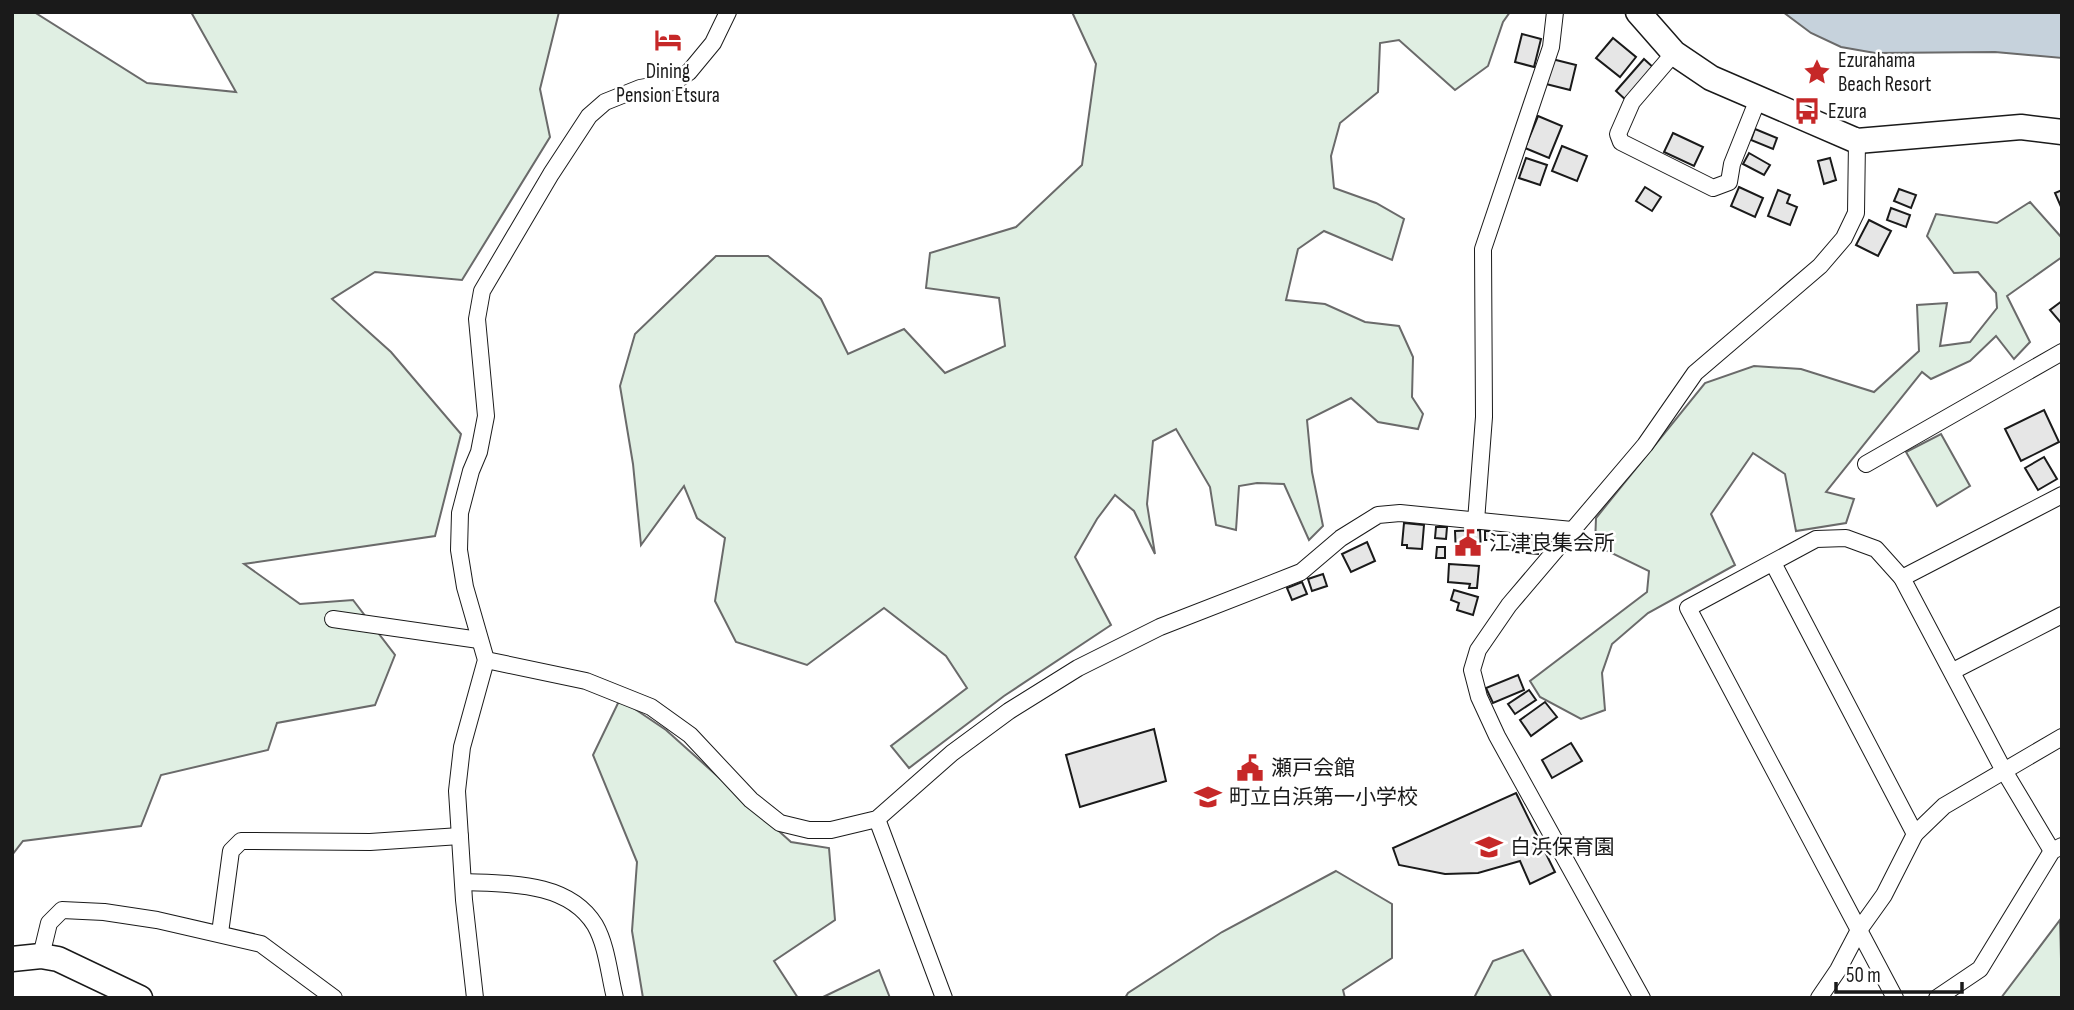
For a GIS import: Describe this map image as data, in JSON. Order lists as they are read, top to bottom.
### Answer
{
  "places": {
    "hotel": ["Dining Pension Etsura"],
    "place": ["Ezurahama Beach Resort"],
    "bus stop": ["Ezura"],
    "public building": ["江津良集会所", "瀬戸会館"],
    "school or university": ["町立白浜第一小学校", "白浜保育園"]
  },
  "scale_bar": "50 m"
}
